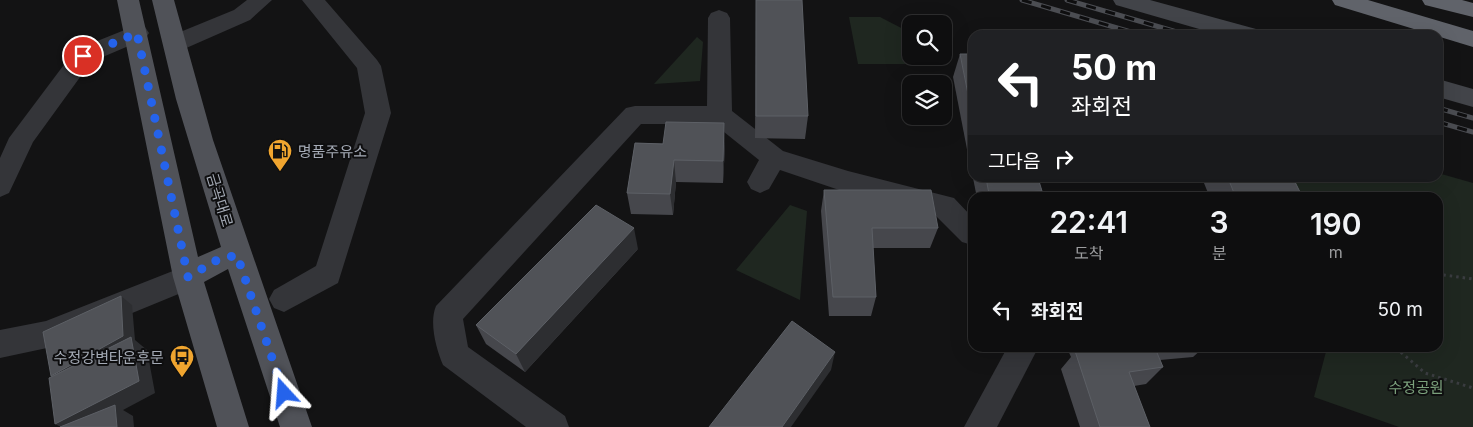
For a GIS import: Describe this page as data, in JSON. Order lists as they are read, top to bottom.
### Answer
{
  "streets": {
    "main road": ["금곡대로"]
  },
  "parks": ["수정공원"],
  "places": {
    "fuel station": ["명품주유소"],
    "bus stop": ["수정강변타운후문"]
  },
  "page": {
    "turn": ["50 m", "좌회전"],
    "then": "그다음",
    "eta": [
      "22:41",
      "도착",
      "3",
      "분",
      "190",
      "m"
    ],
    "list": [
      {
        "name": "좌회전",
        "value": "50 m"
      }
    ]
  }
}
